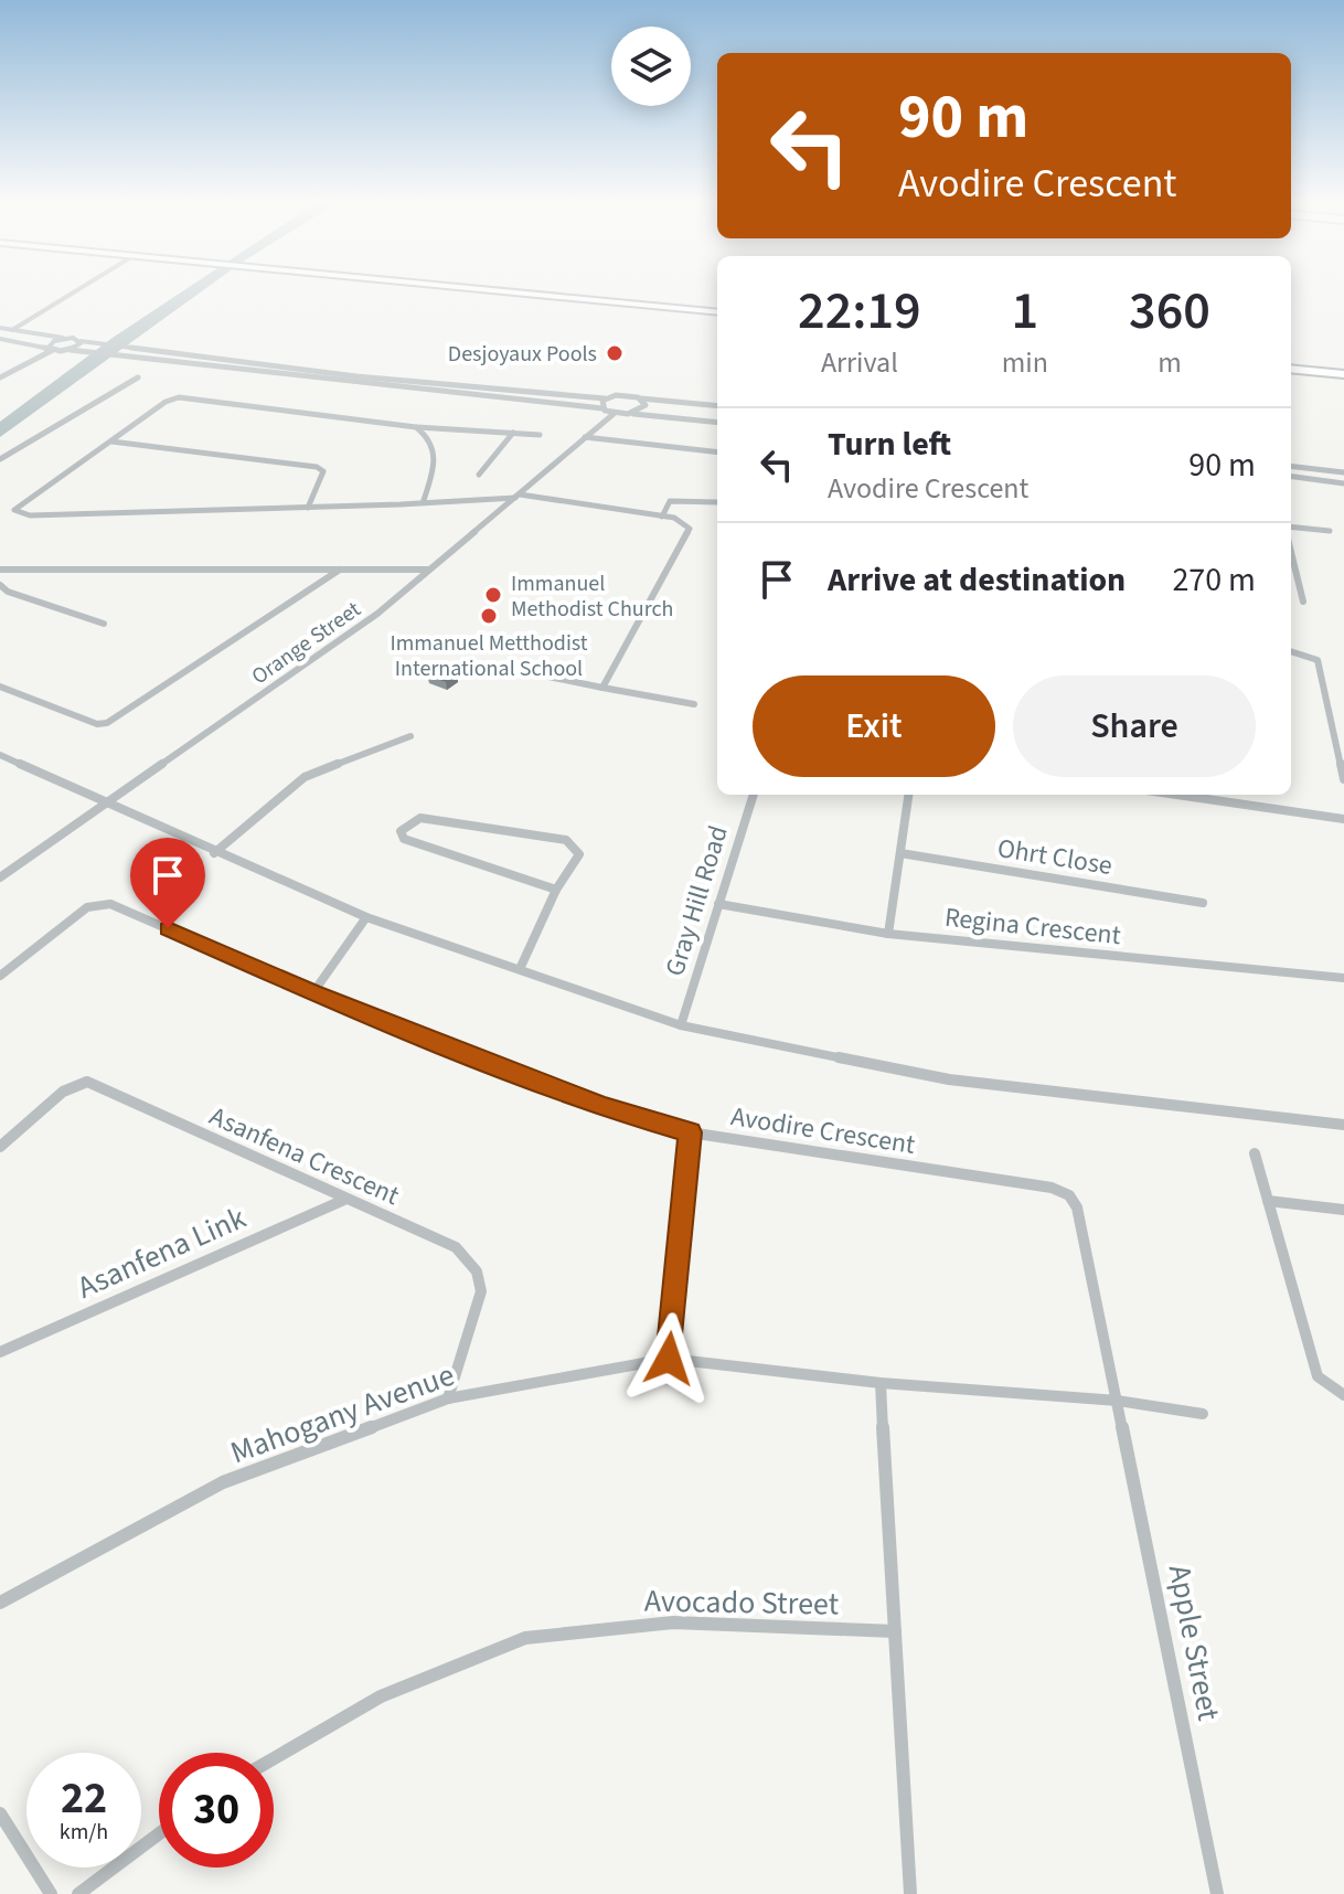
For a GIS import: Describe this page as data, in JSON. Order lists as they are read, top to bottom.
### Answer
{
  "streets": {
    "street": [
      "Orange Street",
      "Ohrt Close",
      "Gray Hill Road",
      "Regina Crescent",
      "Avodire Crescent",
      "Asanfena Crescent",
      "Asanfena Link",
      "Mahogany Avenue",
      "Avocado Street",
      "Apple Street"
    ]
  },
  "crossings": [
    ["Gray Hill Road", "Regina Crescent"],
    ["Avodire Crescent", "Apple Street"],
    ["Asanfena Crescent", "Asanfena Link"],
    ["Asanfena Crescent", "Mahogany Avenue"],
    ["Mahogany Avenue", "Apple Street"]
  ],
  "places": ["Desjoyaux Pools", "Immanuel Methodist Church", "Immanuel Metthodist International School"],
  "page": {
    "turn": ["90 m", "Avodire Crescent"],
    "eta": [
      "22:19",
      "Arrival",
      "1",
      "min",
      "360",
      "m"
    ],
    "list": [
      {
        "name": "Turn left",
        "note": "Avodire Crescent",
        "value": "90 m"
      },
      {
        "name": "Arrive at destination",
        "value": "270 m"
      }
    ],
    "buttons": ["Exit", "Share"],
    "speed": "22 km/h",
    "limit": "30"
  }
}
